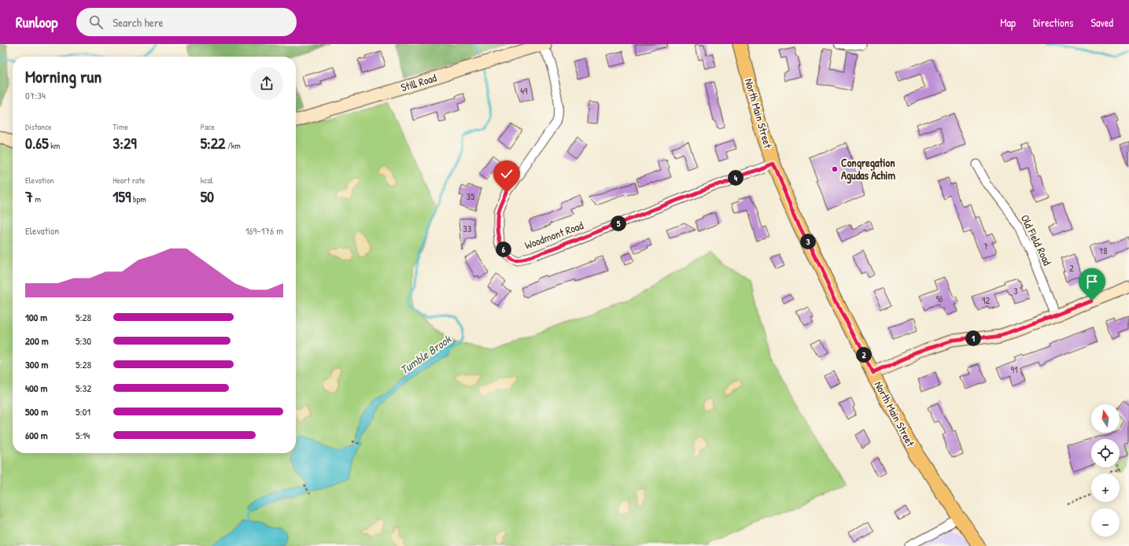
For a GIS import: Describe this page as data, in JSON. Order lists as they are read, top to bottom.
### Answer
{
  "streets": {
    "main road": ["North Main Street"],
    "street": ["Still Road", "Woodmont Road", "Old Field Road"]
  },
  "crossings": [
    ["Still Road", "Woodmont Road"],
    ["North Main Street", "Woodmont Road"]
  ],
  "water": ["Tumble Brook"],
  "places": ["Congregation Agudas Achim"],
  "house_numbers": [
    "49",
    "35",
    "33",
    "7",
    "78",
    "2",
    "3",
    "96",
    "92",
    "91"
  ],
  "north": "top",
  "page": {
    "header": "Runloop",
    "search": "Search here",
    "nav": ["Map", "Directions", "Saved"],
    "heading": ["Morning run", "07:34"],
    "stats": [
      ["Distance", "0.65 km"],
      ["Time", "3:29"],
      ["Pace", "5:22 /km"],
      ["Elevation", "7 m"],
      ["Heart rate", "159 bpm"],
      ["kcal", "50"]
    ],
    "pins": [
      "4",
      "5",
      "3",
      "6",
      "1",
      "2"
    ],
    "chart": ["Elevation", "169–176 m"],
    "list": [
      {
        "name": "100 m",
        "note": "5:28"
      },
      {
        "name": "200 m",
        "note": "5:30"
      },
      {
        "name": "300 m",
        "note": "5:28"
      },
      {
        "name": "400 m",
        "note": "5:32"
      },
      {
        "name": "500 m",
        "note": "5:01"
      },
      {
        "name": "600 m",
        "note": "5:14"
      }
    ],
    "map_buttons": ["+", "−"]
  }
}
